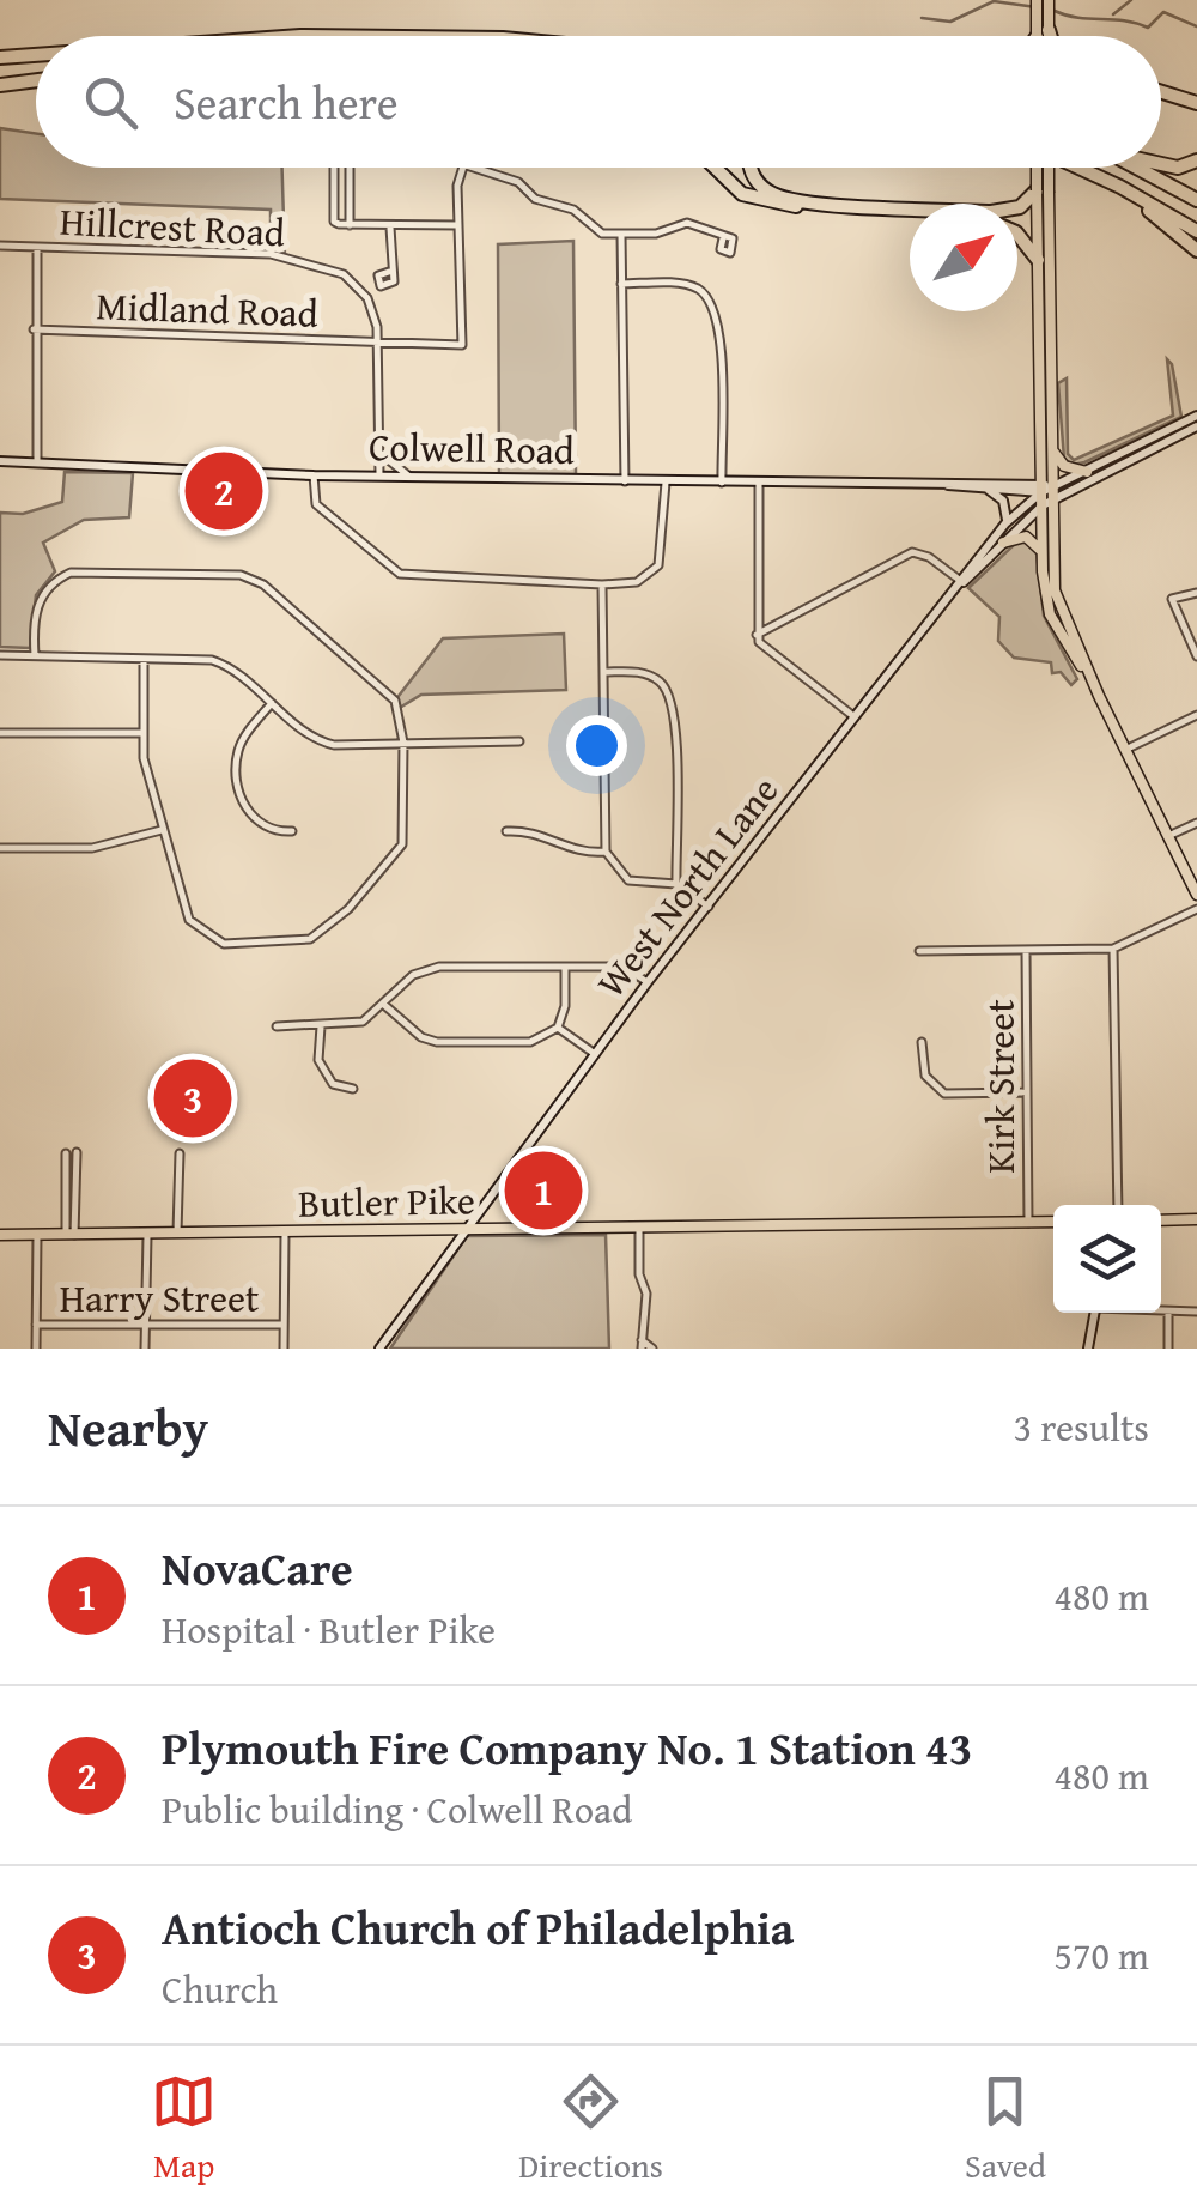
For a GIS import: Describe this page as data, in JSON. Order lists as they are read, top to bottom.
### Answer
{
  "streets": {
    "main road": ["Butler Pike"],
    "street": [
      "Hillcrest Road",
      "Midland Road",
      "Colwell Road",
      "West North Lane",
      "Kirk Street",
      "Harry Street"
    ]
  },
  "crossings": [
    ["Hillcrest Road", "Midland Road"],
    ["Hillcrest Road", "Colwell Road"],
    ["Colwell Road", "West North Lane"],
    ["West North Lane", "Butler Pike"],
    ["Kirk Street", "Butler Pike"]
  ],
  "north": "top right",
  "page": {
    "search": "Search here",
    "pins": ["2", "3", "1"],
    "heading": ["Nearby", "3 results"],
    "list": [
      {
        "mark": "1",
        "name": "NovaCare",
        "note": "Hospital · Butler Pike",
        "value": "480 m"
      },
      {
        "mark": "2",
        "name": "Plymouth Fire Company No. 1 Station 43",
        "note": "Public building · Colwell Road",
        "value": "480 m"
      },
      {
        "mark": "3",
        "name": "Antioch Church of Philadelphia",
        "note": "Church",
        "value": "570 m"
      }
    ],
    "nav": ["Map", "Directions", "Saved"]
  }
}
